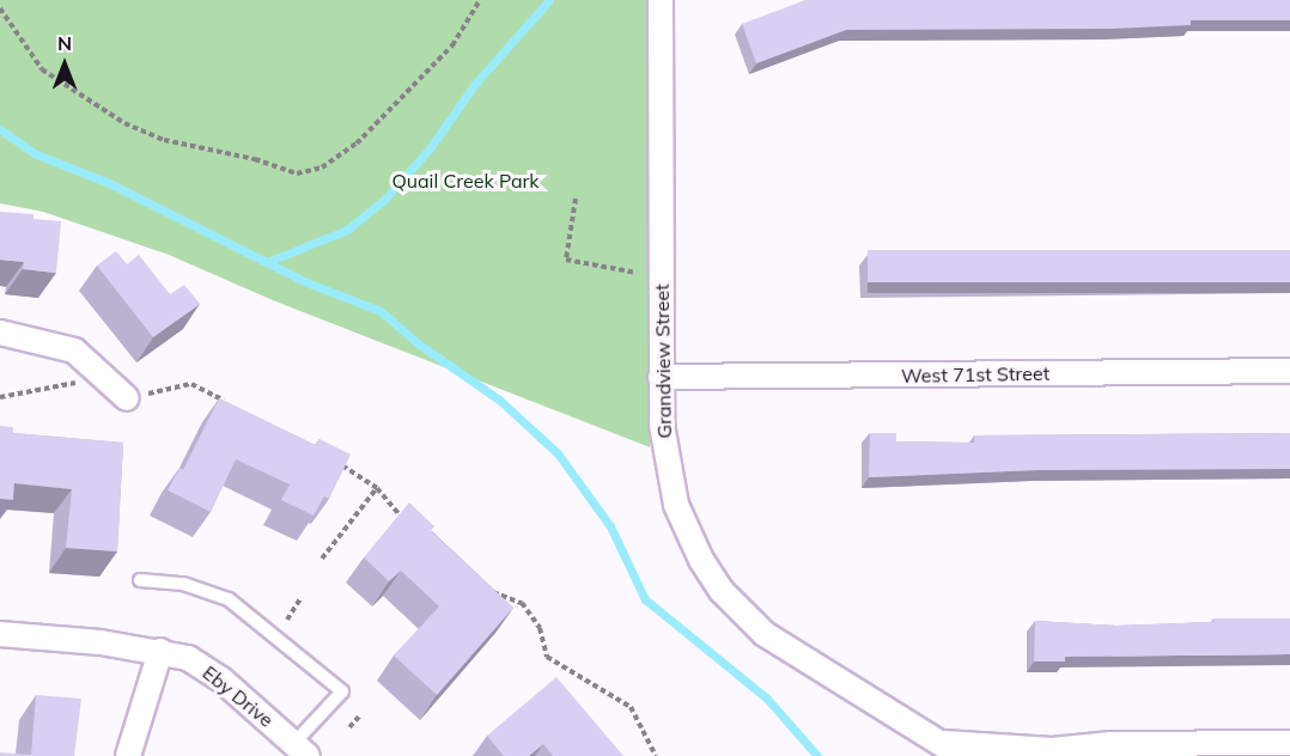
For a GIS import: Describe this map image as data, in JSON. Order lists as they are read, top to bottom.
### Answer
{
  "streets": {
    "street": ["Grandview Street", "West 71st Street", "Eby Drive"]
  },
  "crossings": [
    ["Grandview Street", "West 71st Street"]
  ],
  "parks": ["Quail Creek Park"],
  "north": "top"
}
